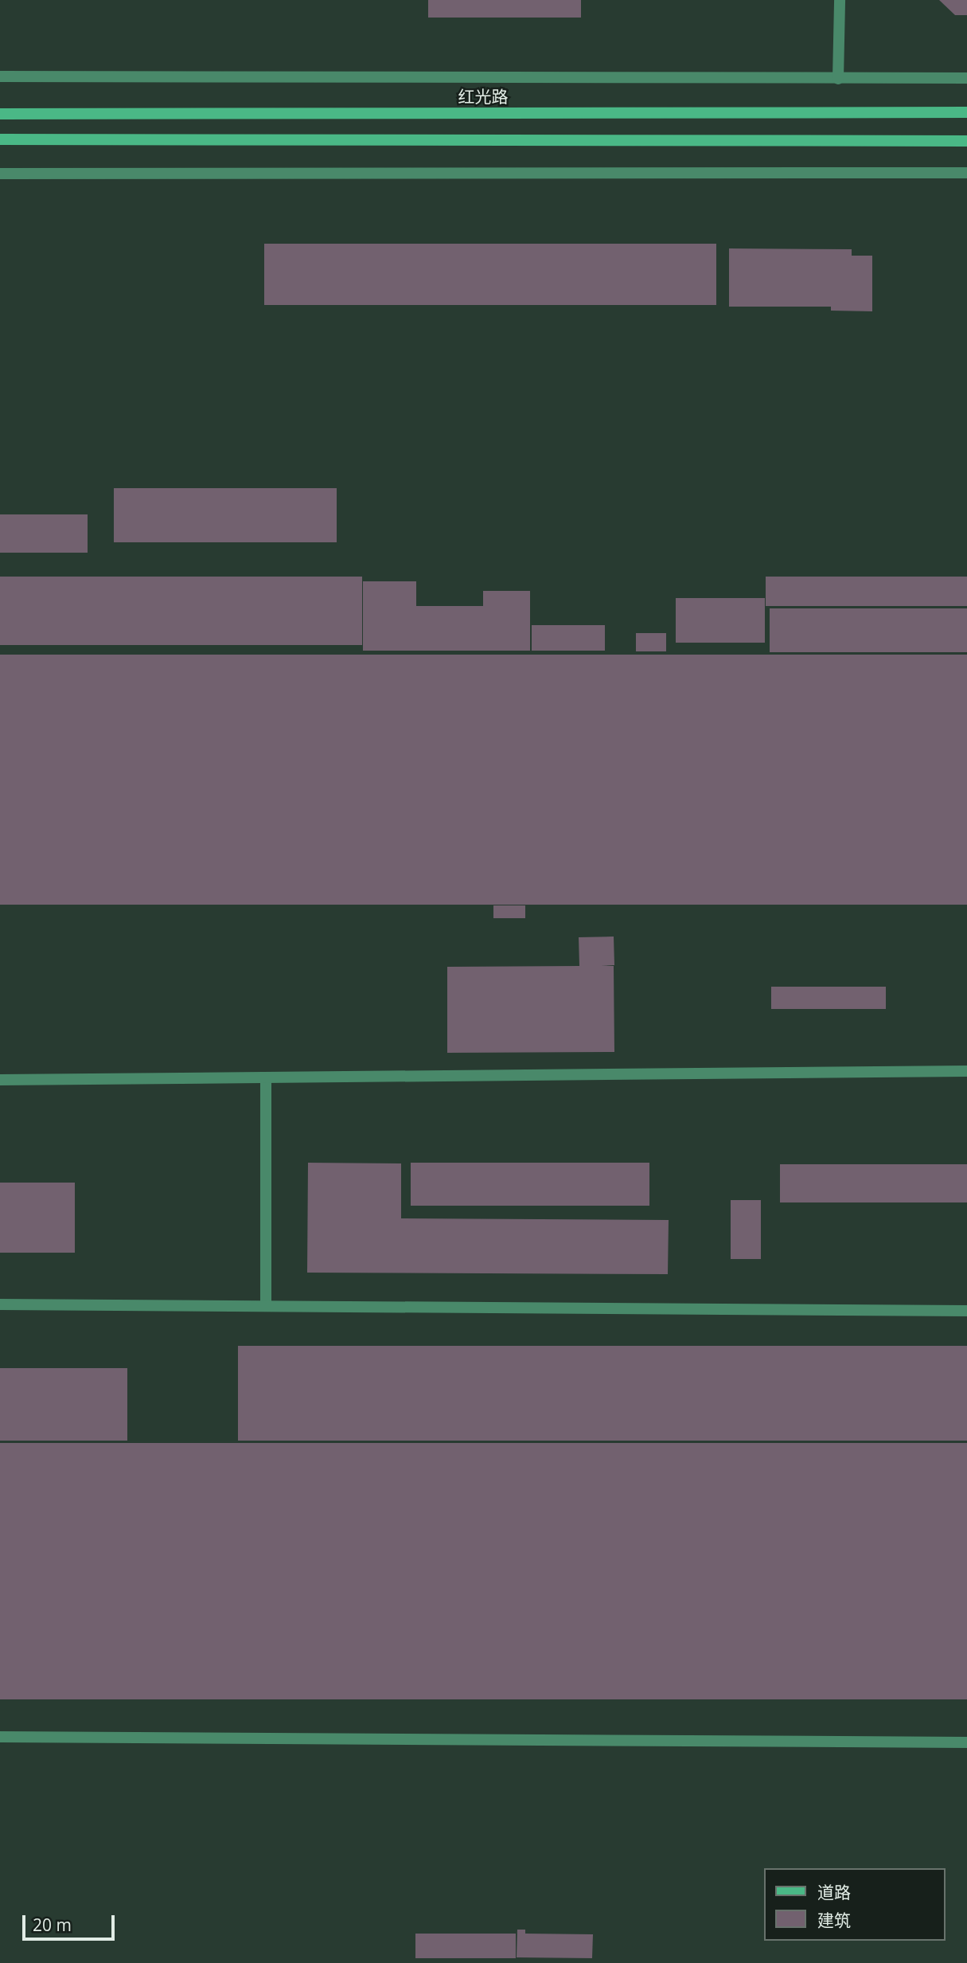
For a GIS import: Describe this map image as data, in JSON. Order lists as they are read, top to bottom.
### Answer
{
  "streets": {
    "main road": ["红光路"]
  },
  "legend": ["道路", "建筑"],
  "scale_bar": "20 m"
}
